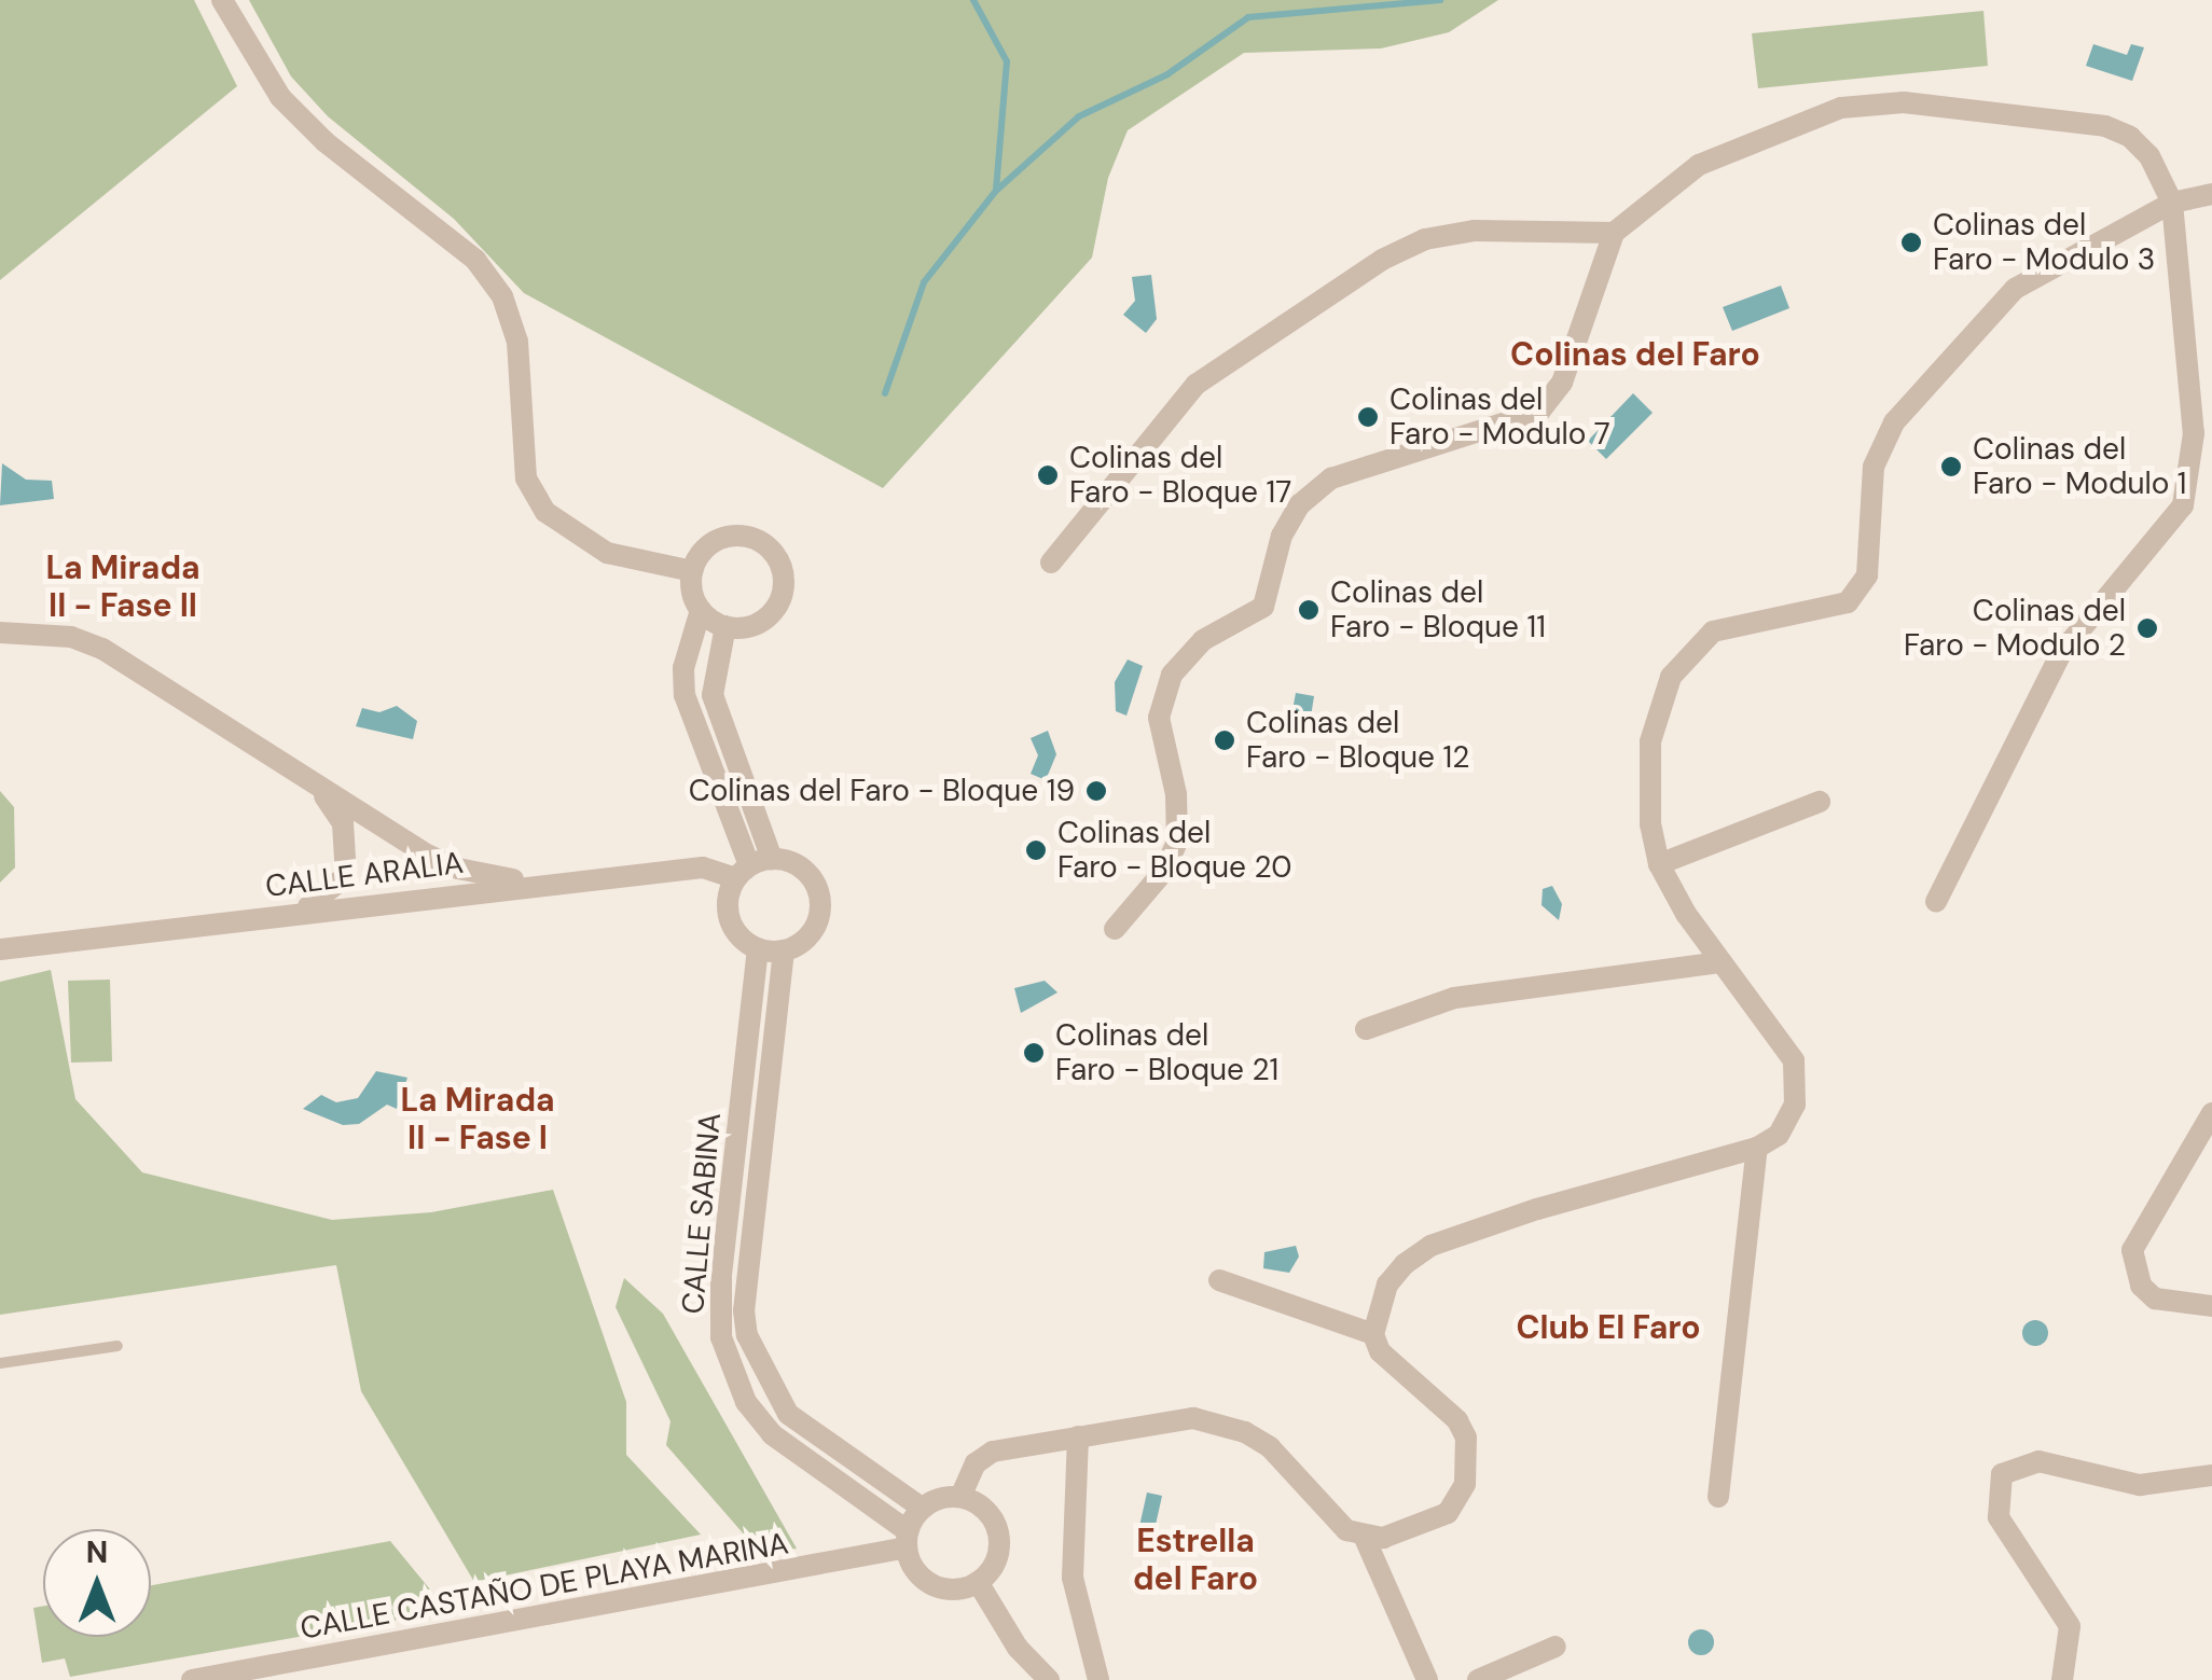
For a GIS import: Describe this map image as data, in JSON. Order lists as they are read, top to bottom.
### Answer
{
  "streets": {
    "street": ["CALLE ARALIA", "CALLE SABINA", "CALLE CASTAÑO DE PLAYA MARINA"]
  },
  "crossings": [
    ["CALLE ARALIA", "CALLE SABINA"],
    ["CALLE SABINA", "CALLE CASTAÑO DE PLAYA MARINA"]
  ],
  "districts": [
    "Colinas del Faro",
    "La Mirada II - Fase II",
    "La Mirada II - Fase I",
    "Club El Faro",
    "Estrella del Faro"
  ],
  "places": [
    "Colinas del Faro - Modulo 3",
    "Colinas del Faro - Modulo 7",
    "Colinas del Faro - Modulo 1",
    "Colinas del Faro - Bloque 17",
    "Colinas del Faro - Bloque 11",
    "Colinas del Faro - Modulo 2",
    "Colinas del Faro - Bloque 12",
    "Colinas del Faro - Bloque 19",
    "Colinas del Faro - Bloque 20",
    "Colinas del Faro - Bloque 21"
  ],
  "north": "top"
}
